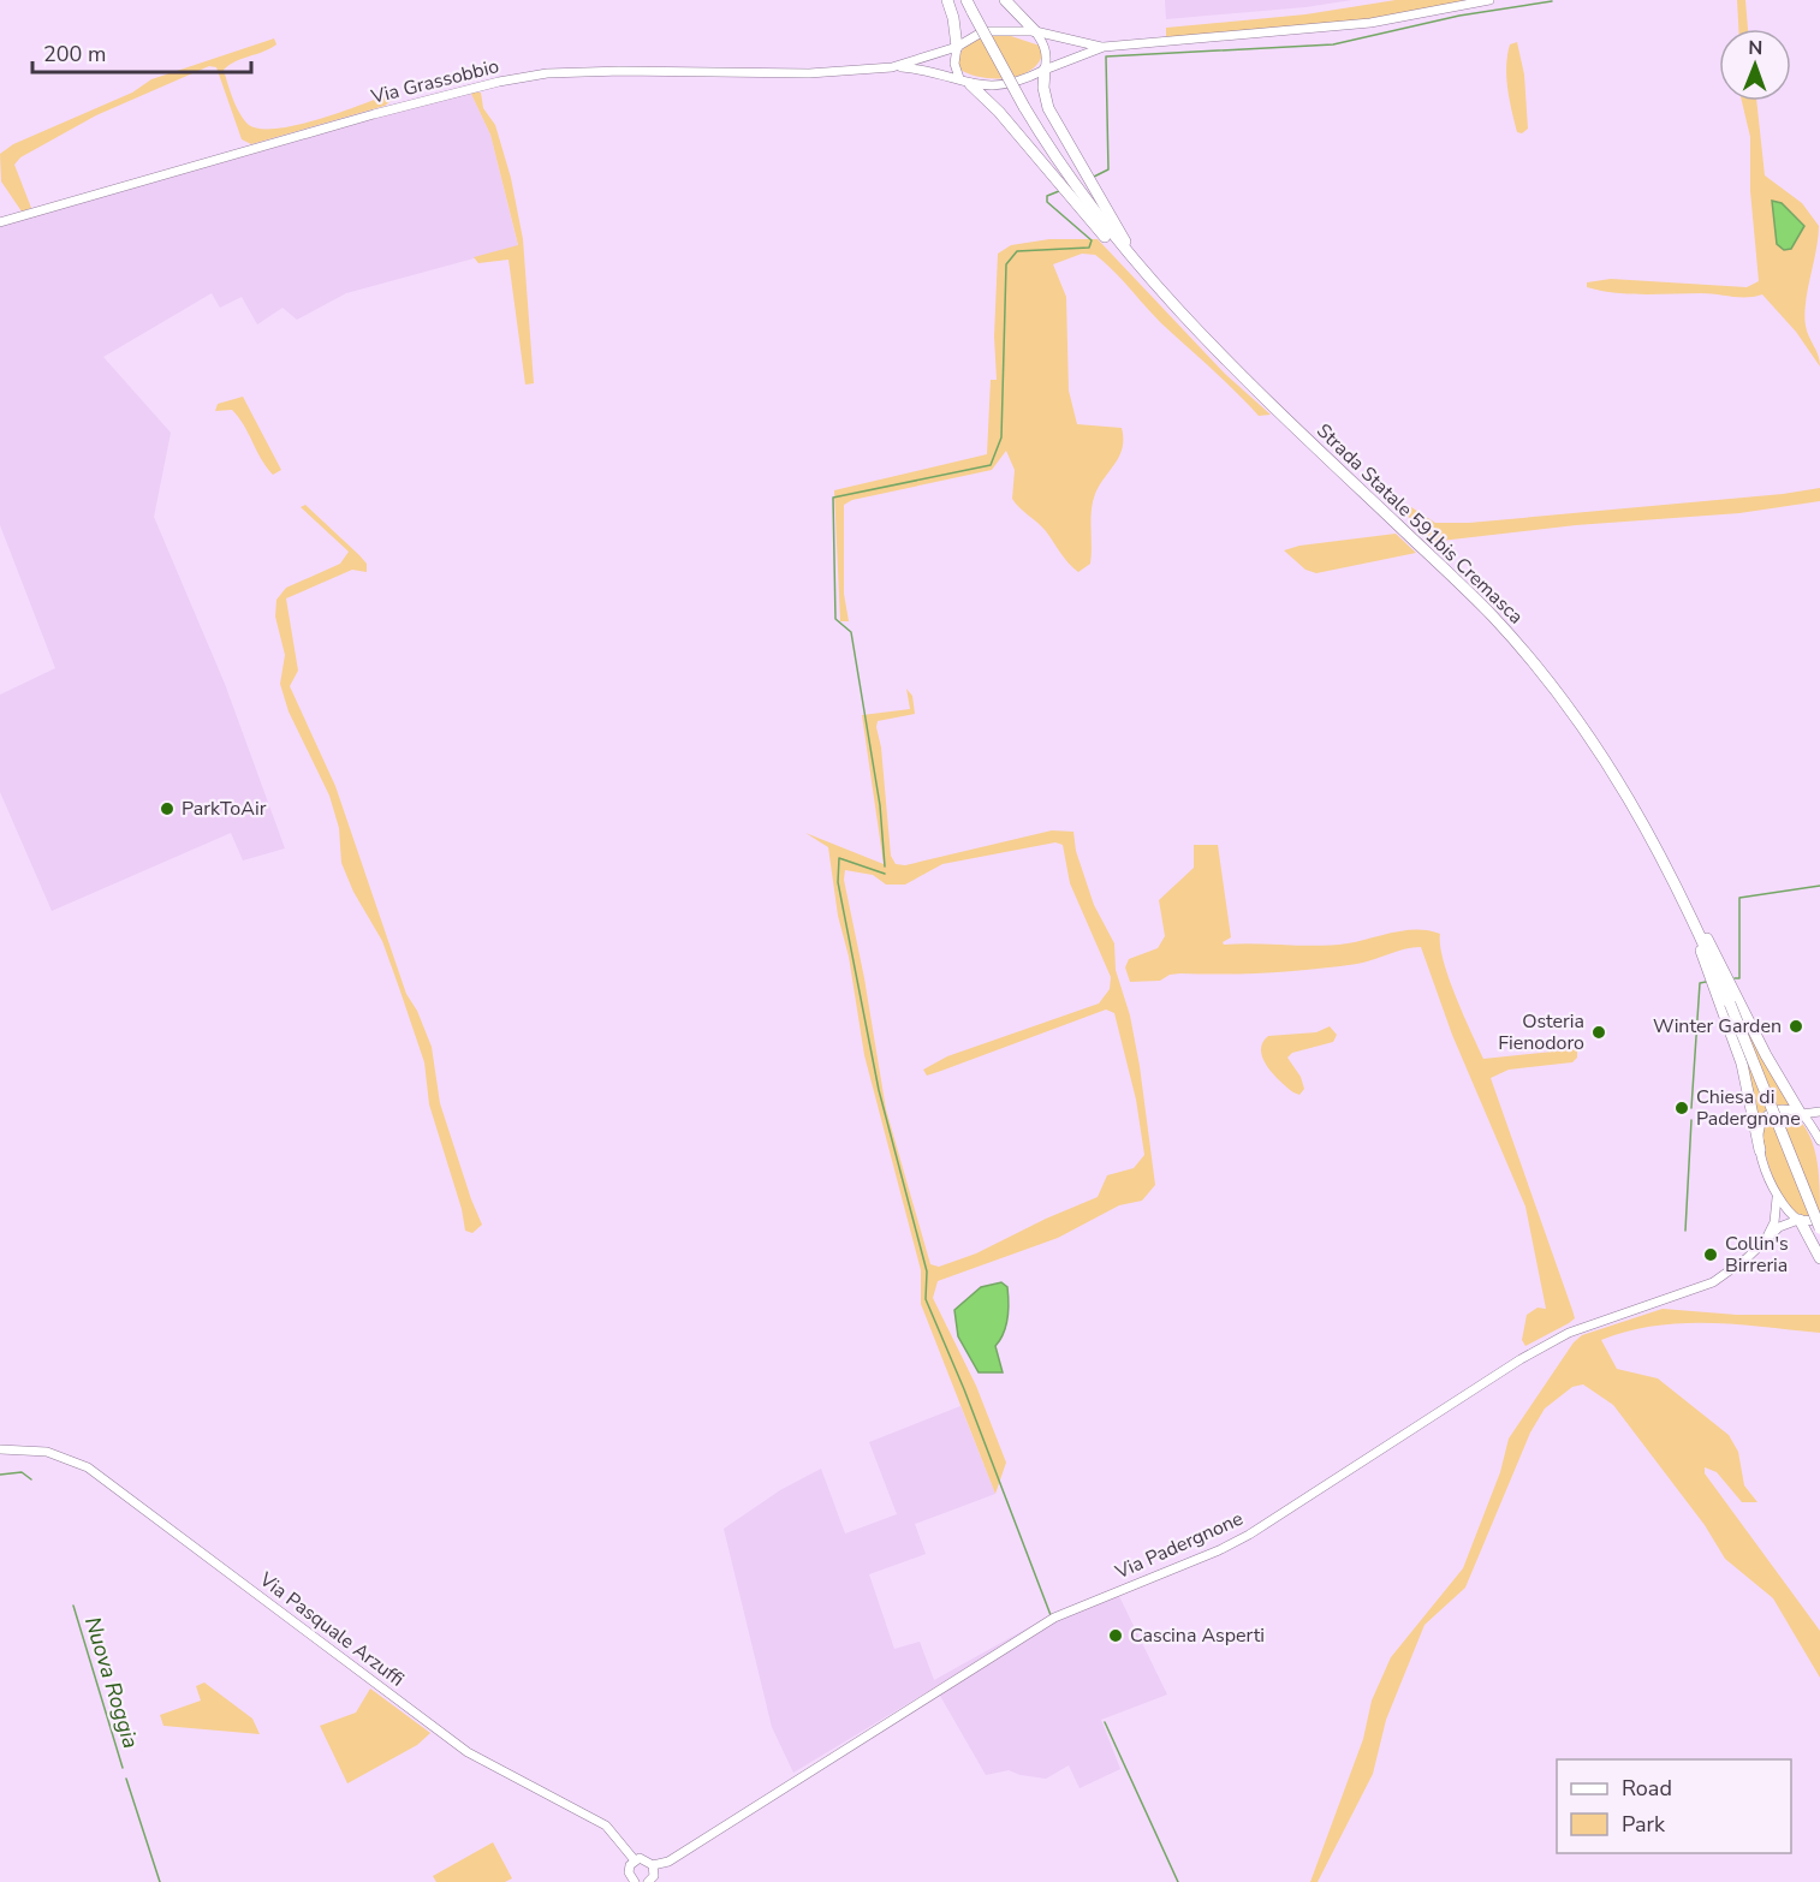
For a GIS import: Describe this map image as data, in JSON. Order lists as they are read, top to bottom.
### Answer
{
  "streets": {
    "highway": ["Strada Statale 591bis Cremasca"],
    "street": ["Via Grassobbio", "Via Padergnone", "Via Pasquale Arzuffi"]
  },
  "water": ["Nuova Roggia"],
  "places": [
    "ParkToAir",
    "Winter Garden",
    "Osteria Fienodoro",
    "Chiesa di Padergnone",
    "Collin's Birreria",
    "Cascina Asperti"
  ],
  "legend": ["Road", "Park"],
  "scale_bar": "200 m",
  "north": "top"
}
